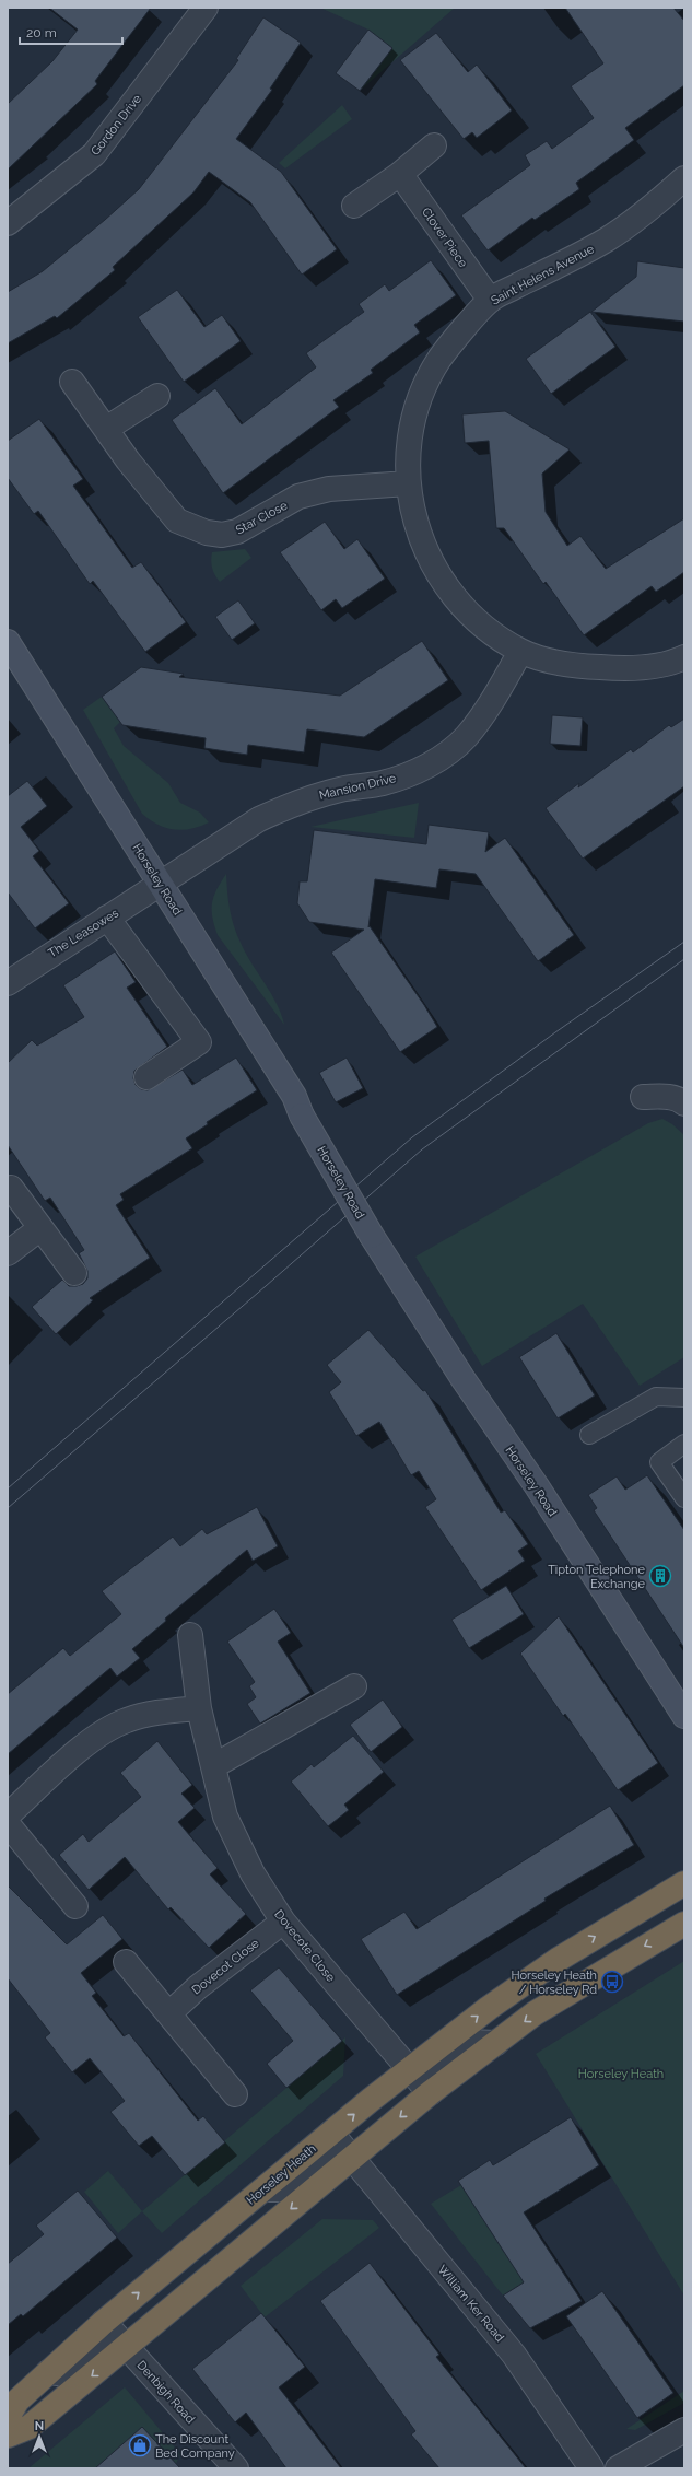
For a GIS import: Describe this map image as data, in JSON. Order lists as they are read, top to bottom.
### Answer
{
  "streets": {
    "highway": ["Horseley Heath"],
    "street": [
      "Gordon Drive",
      "Clover Piece",
      "Saint Helens Avenue",
      "Star Close",
      "Mansion Drive",
      "Horseley Road",
      "The Leasowes",
      "Dovecote Close",
      "Dovecot Close",
      "William Ker Road",
      "Denbigh Road"
    ]
  },
  "crossings": [
    ["Clover Piece", "Saint Helens Avenue"],
    ["Saint Helens Avenue", "Star Close"],
    ["Saint Helens Avenue", "Mansion Drive"],
    ["Mansion Drive", "Horseley Road"],
    ["Mansion Drive", "The Leasowes"],
    ["Horseley Road", "The Leasowes"],
    ["Dovecote Close", "Dovecot Close"],
    ["Dovecote Close", "Horseley Heath"],
    ["Horseley Heath", "William Ker Road"],
    ["Horseley Heath", "Denbigh Road"]
  ],
  "parks": ["Horseley Heath"],
  "places": {
    "building": ["Tipton Telephone Exchange"],
    "bus stop": ["Horseley Heath / Horseley Rd"],
    "shop": ["The Discount Bed Company"]
  },
  "scale_bar": "20 m",
  "north": "top"
}
